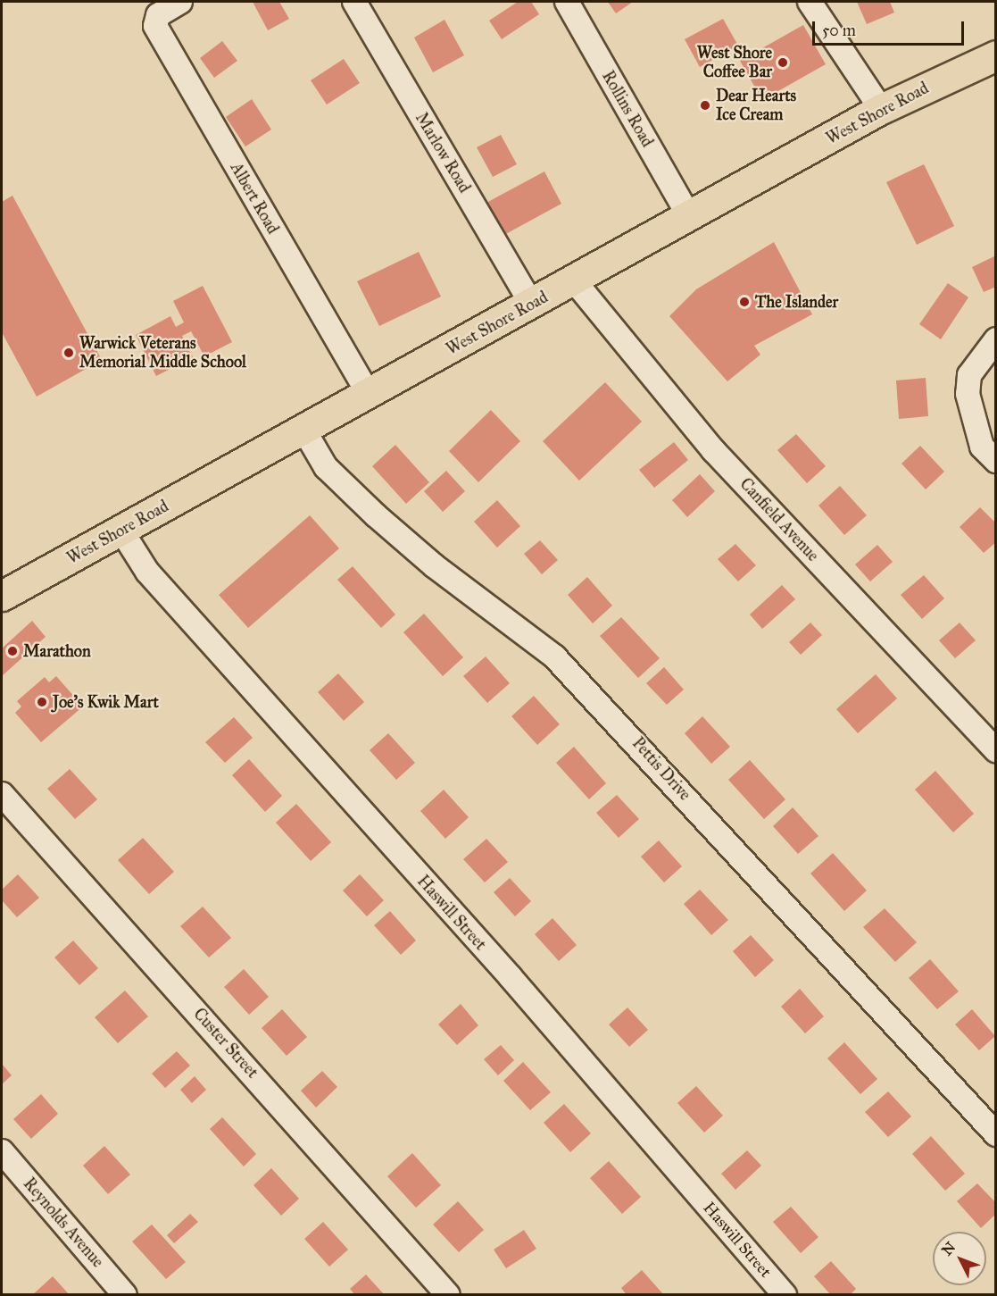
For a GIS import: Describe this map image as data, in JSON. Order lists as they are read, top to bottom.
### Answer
{
  "streets": {
    "main road": ["West Shore Road"],
    "street": [
      "Rollins Road",
      "Marlow Road",
      "Albert Road",
      "Canfield Avenue",
      "Pettis Drive",
      "Haswill Street",
      "Custer Street",
      "Reynolds Avenue"
    ]
  },
  "crossings": [
    ["Rollins Road", "West Shore Road"],
    ["West Shore Road", "Marlow Road"],
    ["West Shore Road", "Albert Road"],
    ["West Shore Road", "Canfield Avenue"],
    ["West Shore Road", "Pettis Drive"],
    ["West Shore Road", "Haswill Street"]
  ],
  "places": [
    "West Shore Coffee Bar",
    "Dear Hearts Ice Cream",
    "The Islander",
    "Warwick Veterans Memorial Middle School",
    "Marathon",
    "Joe's Kwik Mart"
  ],
  "scale_bar": "50 m",
  "north": "top left"
}
